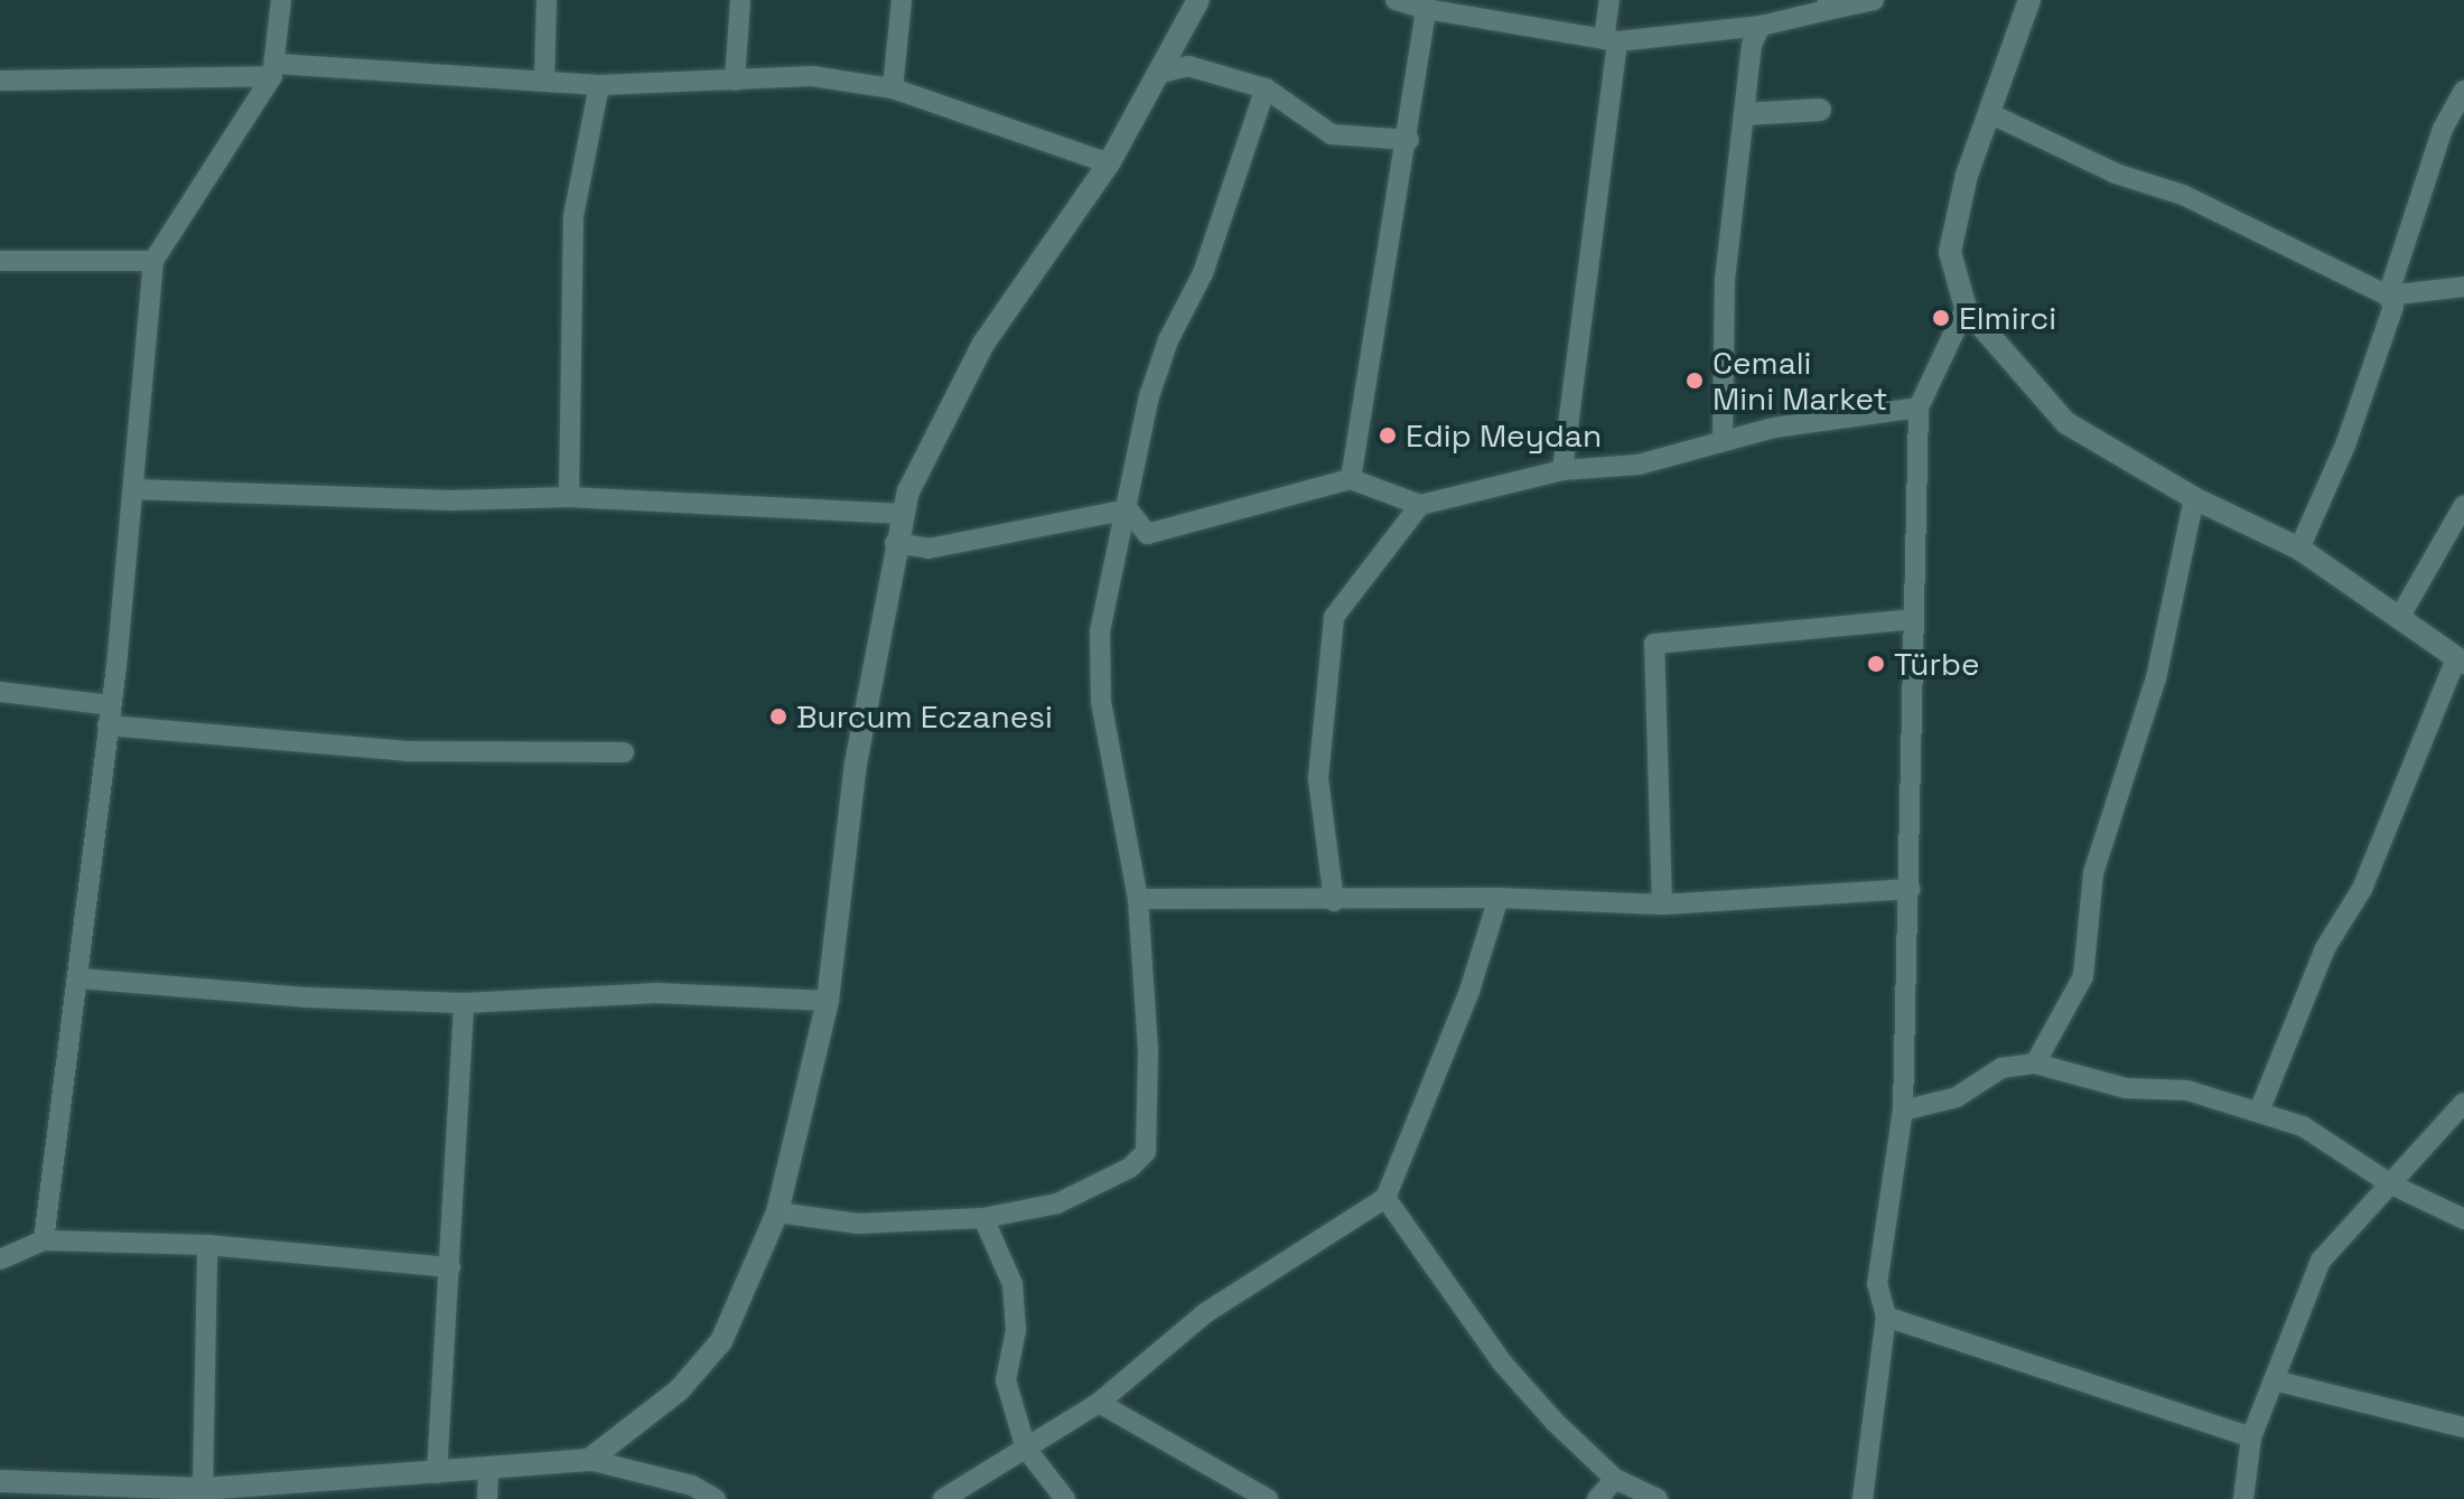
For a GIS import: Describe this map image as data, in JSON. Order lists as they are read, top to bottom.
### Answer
{
  "places": [
    "Elmirci",
    "Cemali Mini Market",
    "Edip Meydan",
    "Türbe",
    "Burcum Eczanesi"
  ]
}
